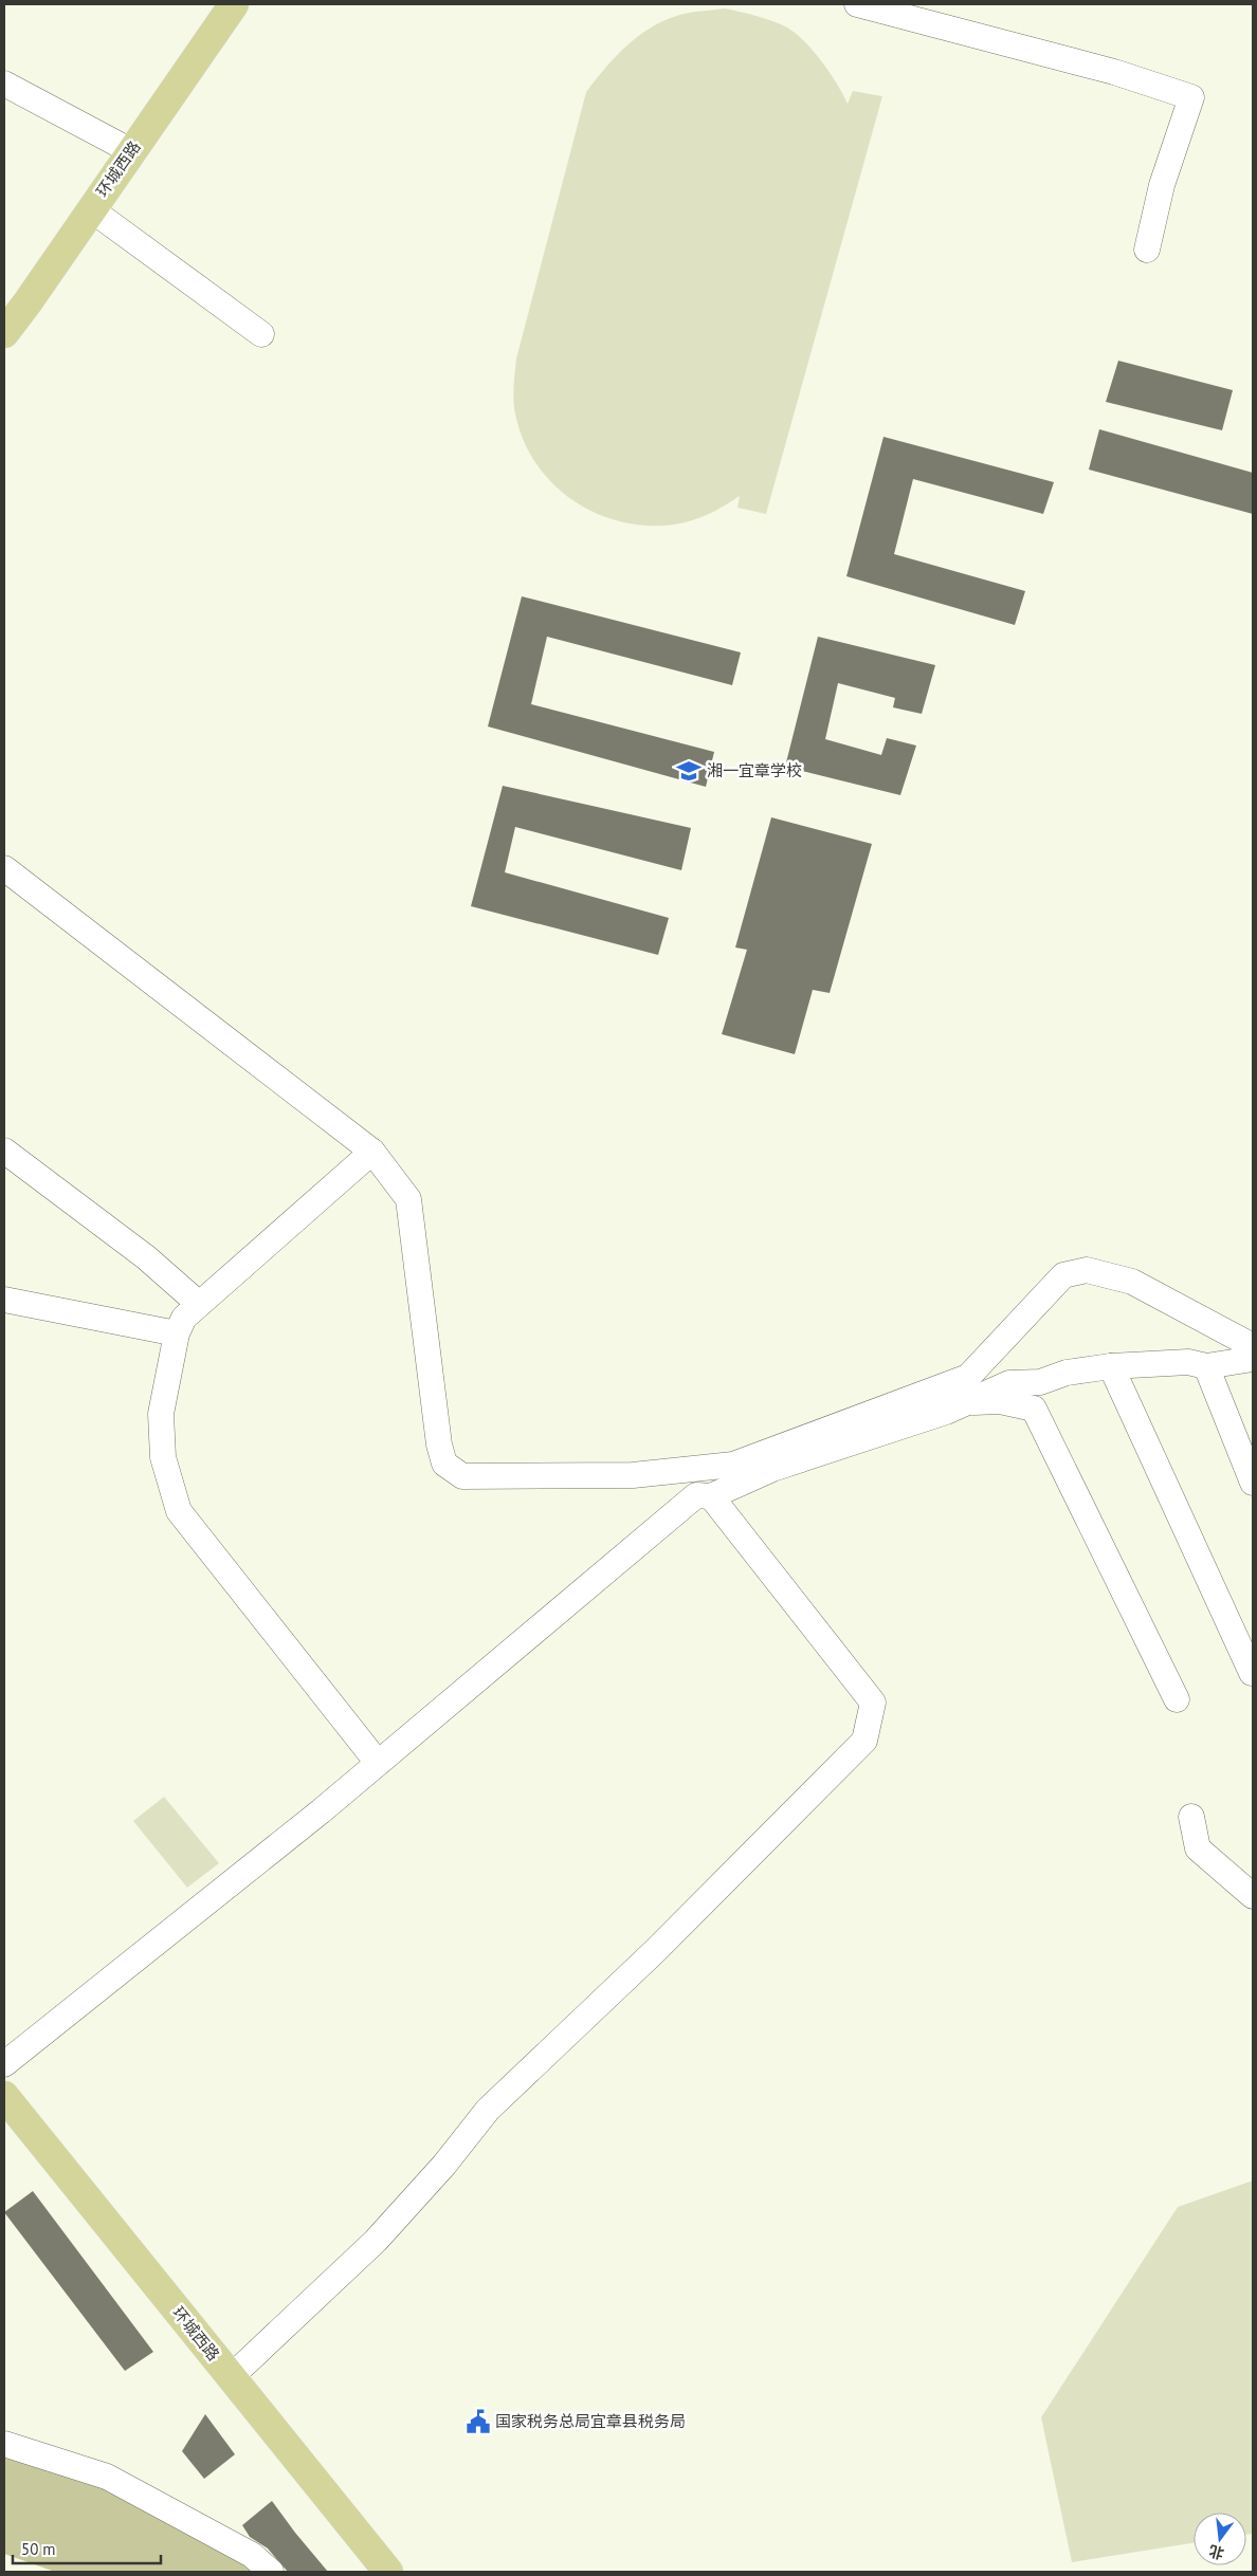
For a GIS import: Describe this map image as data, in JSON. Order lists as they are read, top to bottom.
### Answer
{
  "streets": {
    "main road": ["环城西路"]
  },
  "places": {
    "school or university": ["湘一宜章学校"],
    "public building": ["国家税务总局宜章县税务局"]
  },
  "scale_bar": "50 m",
  "north": "bottom"
}
